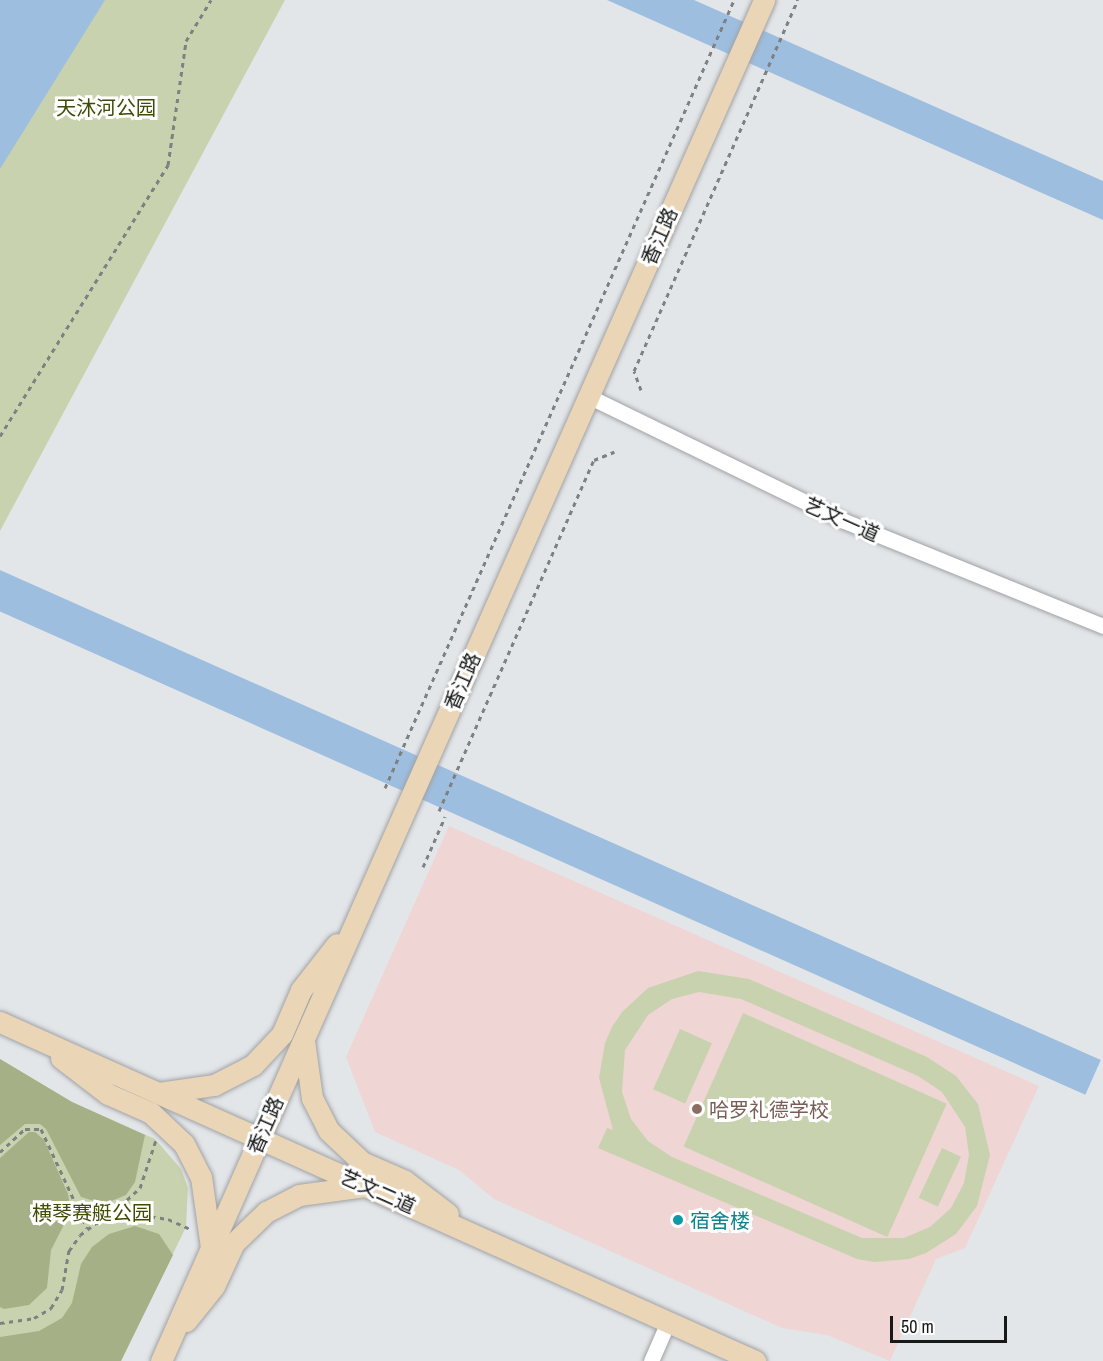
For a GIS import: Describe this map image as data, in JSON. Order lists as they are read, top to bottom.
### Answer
{
  "streets": {
    "main road": ["香江路", "艺文二道"],
    "street": ["艺文一道"]
  },
  "crossings": [
    ["香江路", "艺文一道"],
    ["香江路", "艺文二道"]
  ],
  "parks": ["天沐河公园", "横琴赛艇公园"],
  "places": ["哈罗礼德学校", "宿舍楼"],
  "scale_bar": "50 m"
}
